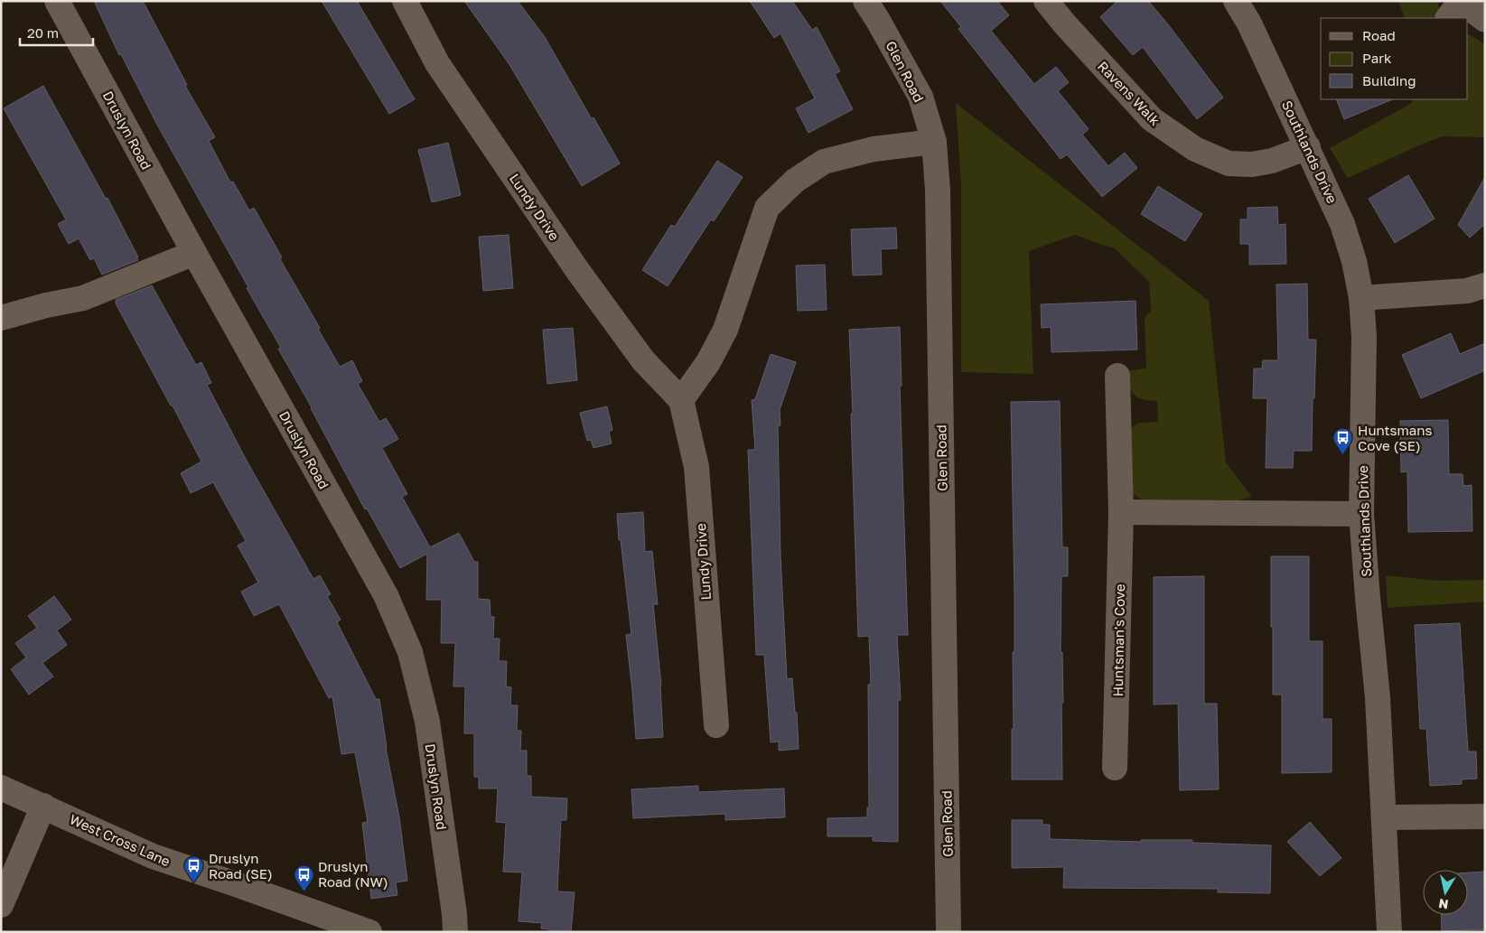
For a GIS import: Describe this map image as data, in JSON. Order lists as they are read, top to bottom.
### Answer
{
  "streets": {
    "street": [
      "Glen Road",
      "Ravens Walk",
      "Druslyn Road",
      "Southlands Drive",
      "Lundy Drive",
      "Huntsman's Cove",
      "West Cross Lane"
    ]
  },
  "crossings": [
    ["Ravens Walk", "Southlands Drive"]
  ],
  "places": {
    "bus stop": ["Huntsmans Cove (SE)", "Druslyn Road (SE)", "Druslyn Road (NW)"]
  },
  "legend": ["Road", "Park", "Building"],
  "scale_bar": "20 m",
  "north": "bottom"
}
